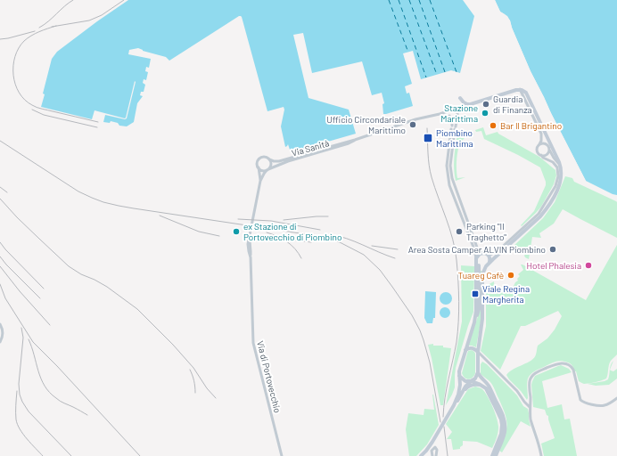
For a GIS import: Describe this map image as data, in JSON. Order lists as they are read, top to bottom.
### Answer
{
  "streets": {
    "street": ["Via Sanità", "Via di Portovecchio"]
  },
  "crossings": [
    ["Via Sanità", "Via di Portovecchio"]
  ],
  "places": {
    "other": [
      "Guardia di Finanza",
      "Stazione Marittima",
      "Ufficio Circondariale Marittimo",
      "Bar Il Brigantino",
      "ex Stazione di Portovecchio di Piombino",
      "Parking \"Il Traghetto\"",
      "Area Sosta Camper ALVIN Piombino",
      "Hotel Phalesia",
      "Tuareg Cafè"
    ],
    "transit": ["Piombino Marittima", "Viale Regina Margherita"]
  }
}
